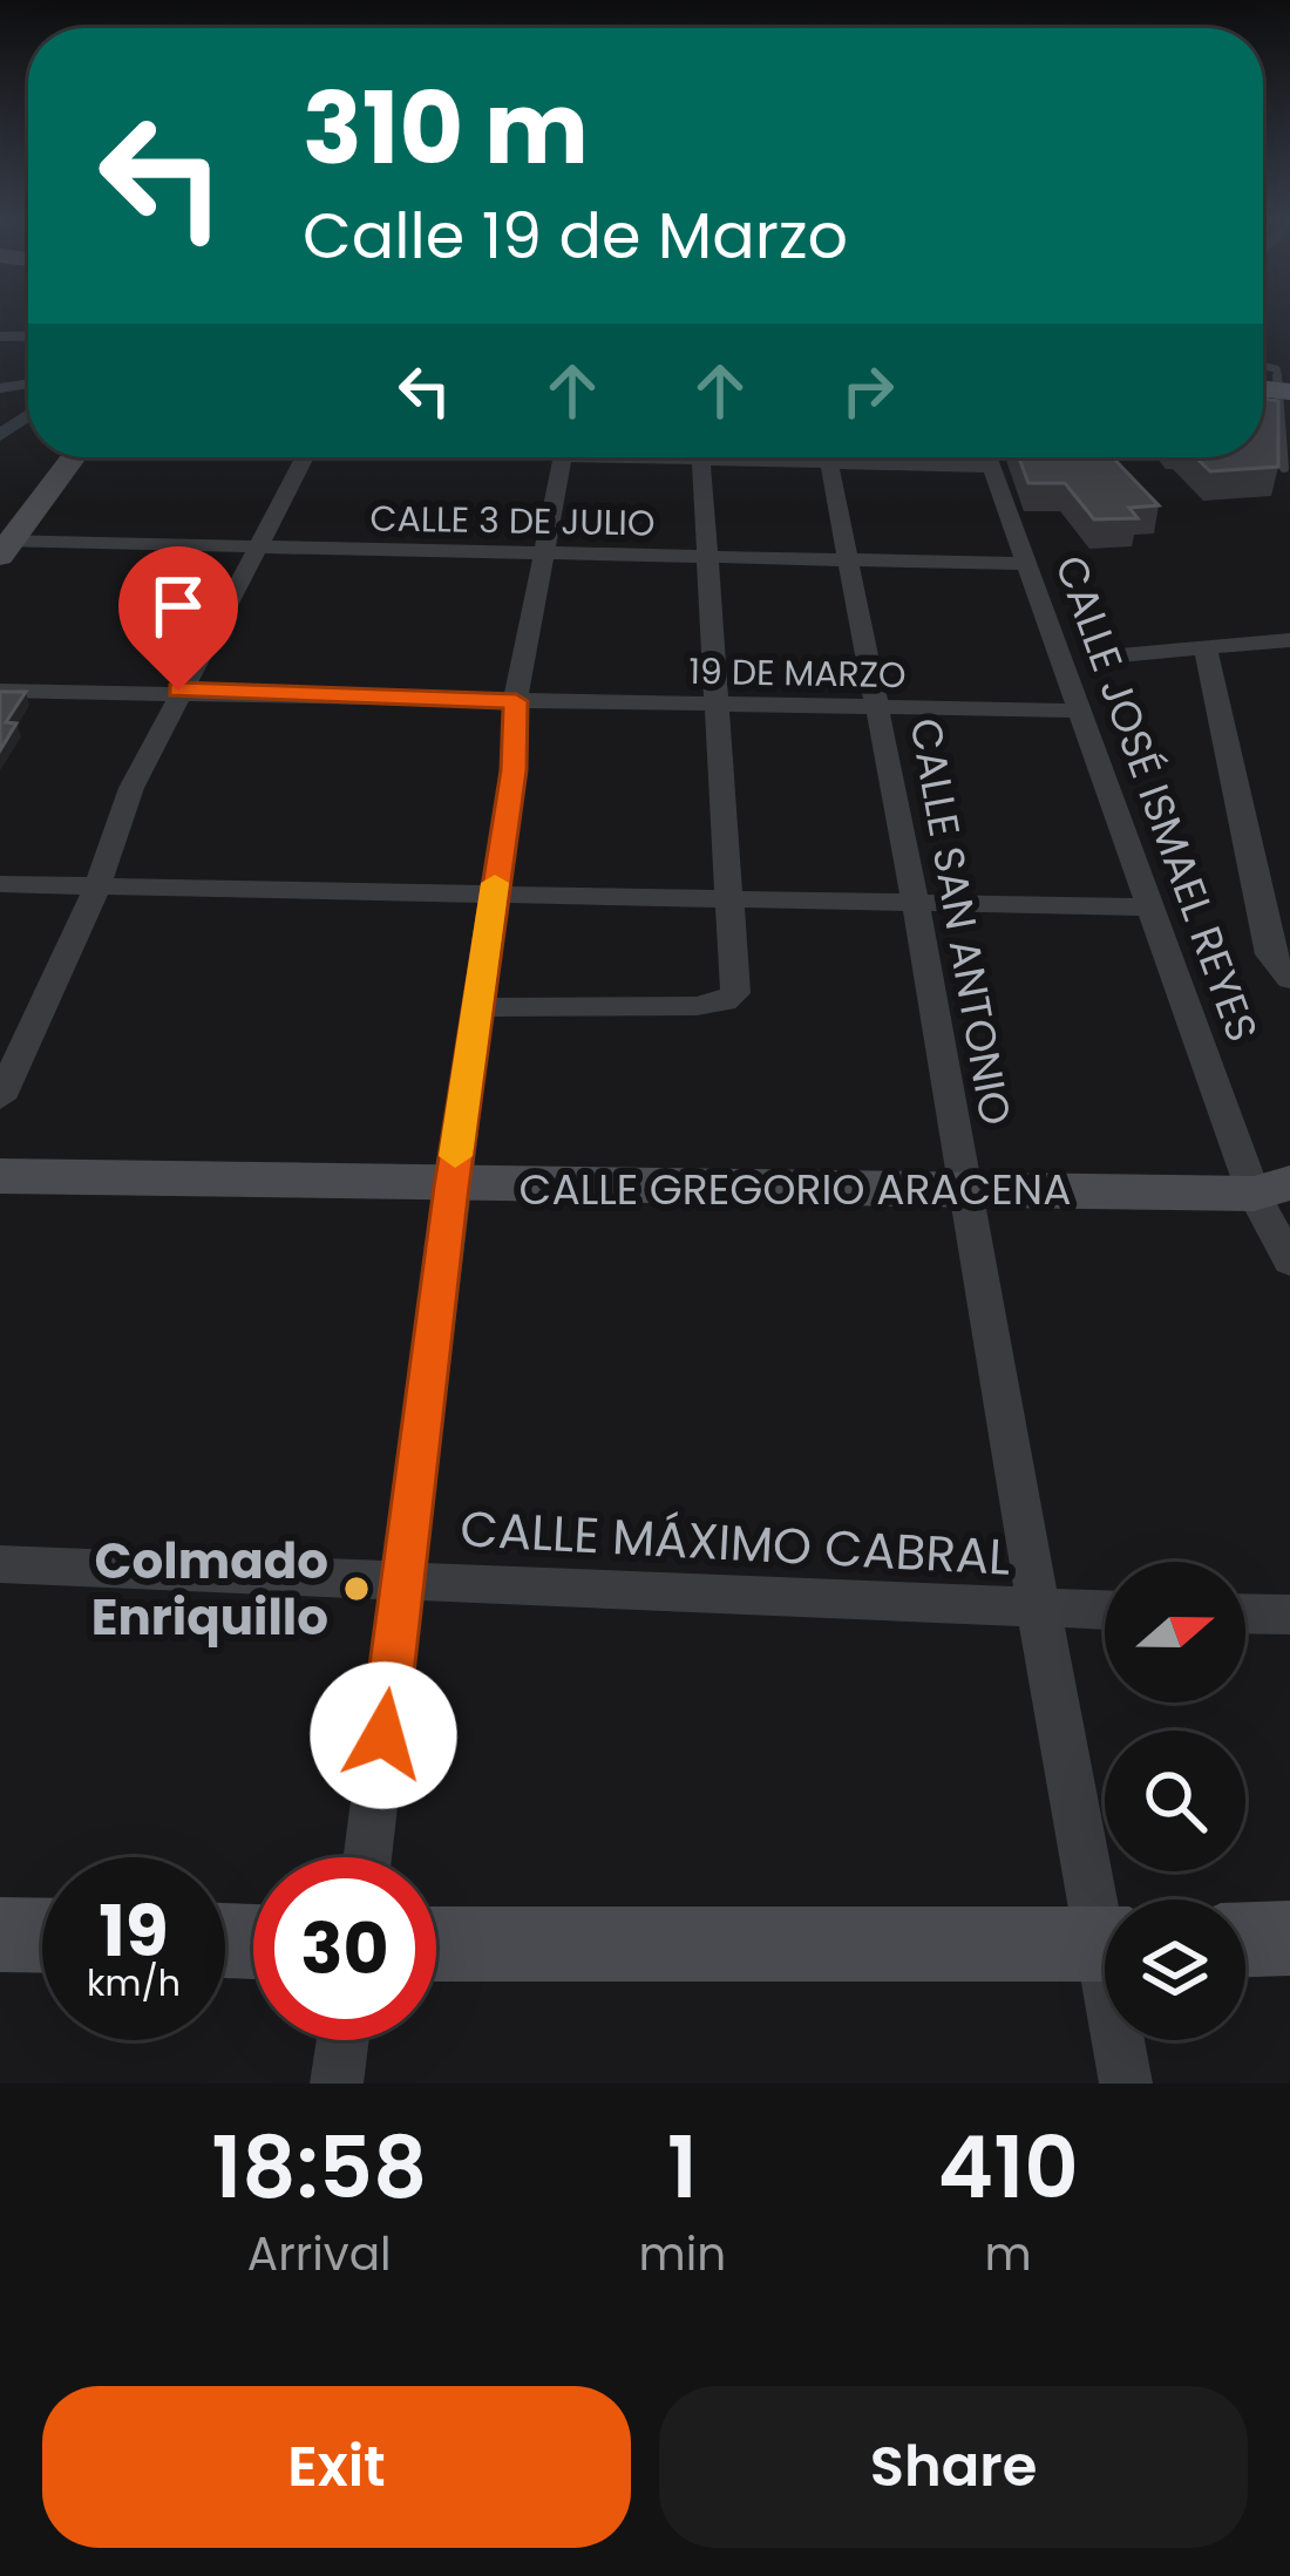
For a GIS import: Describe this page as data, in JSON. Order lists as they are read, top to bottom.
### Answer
{
  "streets": {
    "street": [
      "CALLE 3 DE JULIO",
      "19 DE MARZO",
      "CALLE JOSÉ ISMAEL REYES",
      "CALLE SAN ANTONIO",
      "CALLE GREGORIO ARACENA",
      "CALLE MÁXIMO CABRAL"
    ]
  },
  "crossings": [
    ["CALLE 3 DE JULIO", "CALLE JOSÉ ISMAEL REYES"],
    ["CALLE 3 DE JULIO", "CALLE SAN ANTONIO"],
    ["19 DE MARZO", "CALLE JOSÉ ISMAEL REYES"],
    ["19 DE MARZO", "CALLE SAN ANTONIO"],
    ["CALLE JOSÉ ISMAEL REYES", "CALLE GREGORIO ARACENA"],
    ["CALLE SAN ANTONIO", "CALLE GREGORIO ARACENA"],
    ["CALLE SAN ANTONIO", "CALLE MÁXIMO CABRAL"]
  ],
  "places": ["Colmado Enriquillo"],
  "north": "right",
  "page": {
    "turn": ["310 m", "Calle 19 de Marzo"],
    "speed": "19 km/h",
    "limit": "30",
    "eta": [
      "18:58",
      "Arrival",
      "1",
      "min",
      "410",
      "m"
    ],
    "buttons": ["Exit", "Share"]
  }
}
